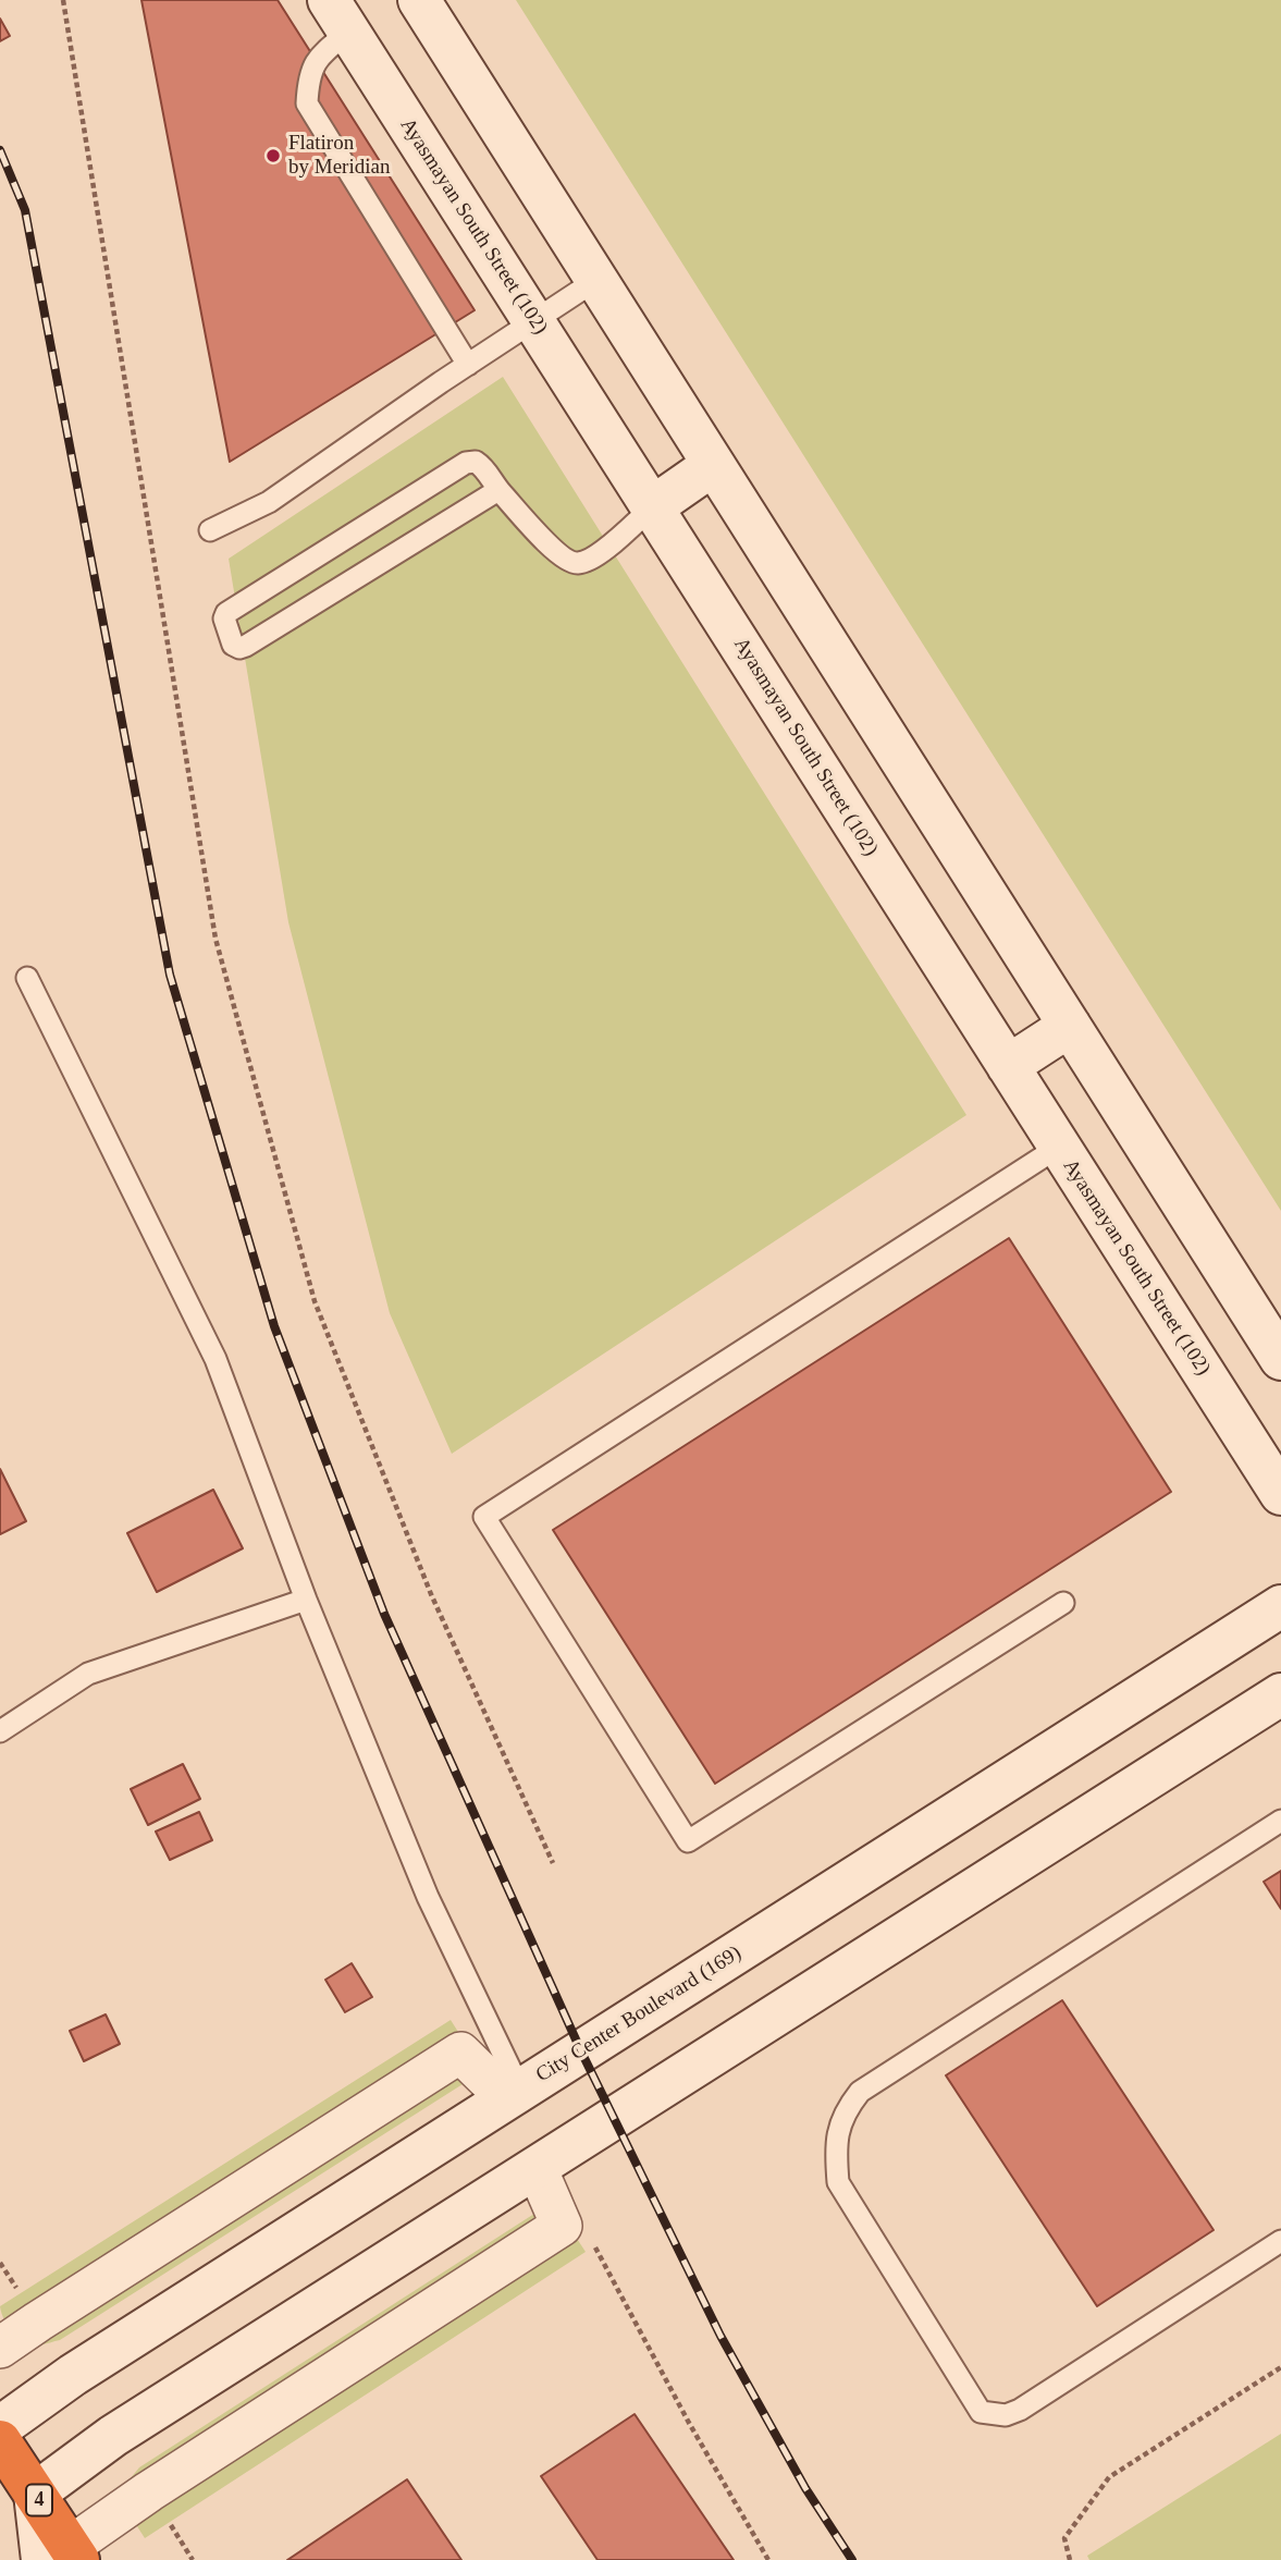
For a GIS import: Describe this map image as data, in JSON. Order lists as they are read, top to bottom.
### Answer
{
  "streets": {
    "highway": ["4"],
    "street": ["Ayasmayan South Street (102)", "City Center Boulevard (169)"]
  },
  "places": ["Flatiron by Meridian"]
}
